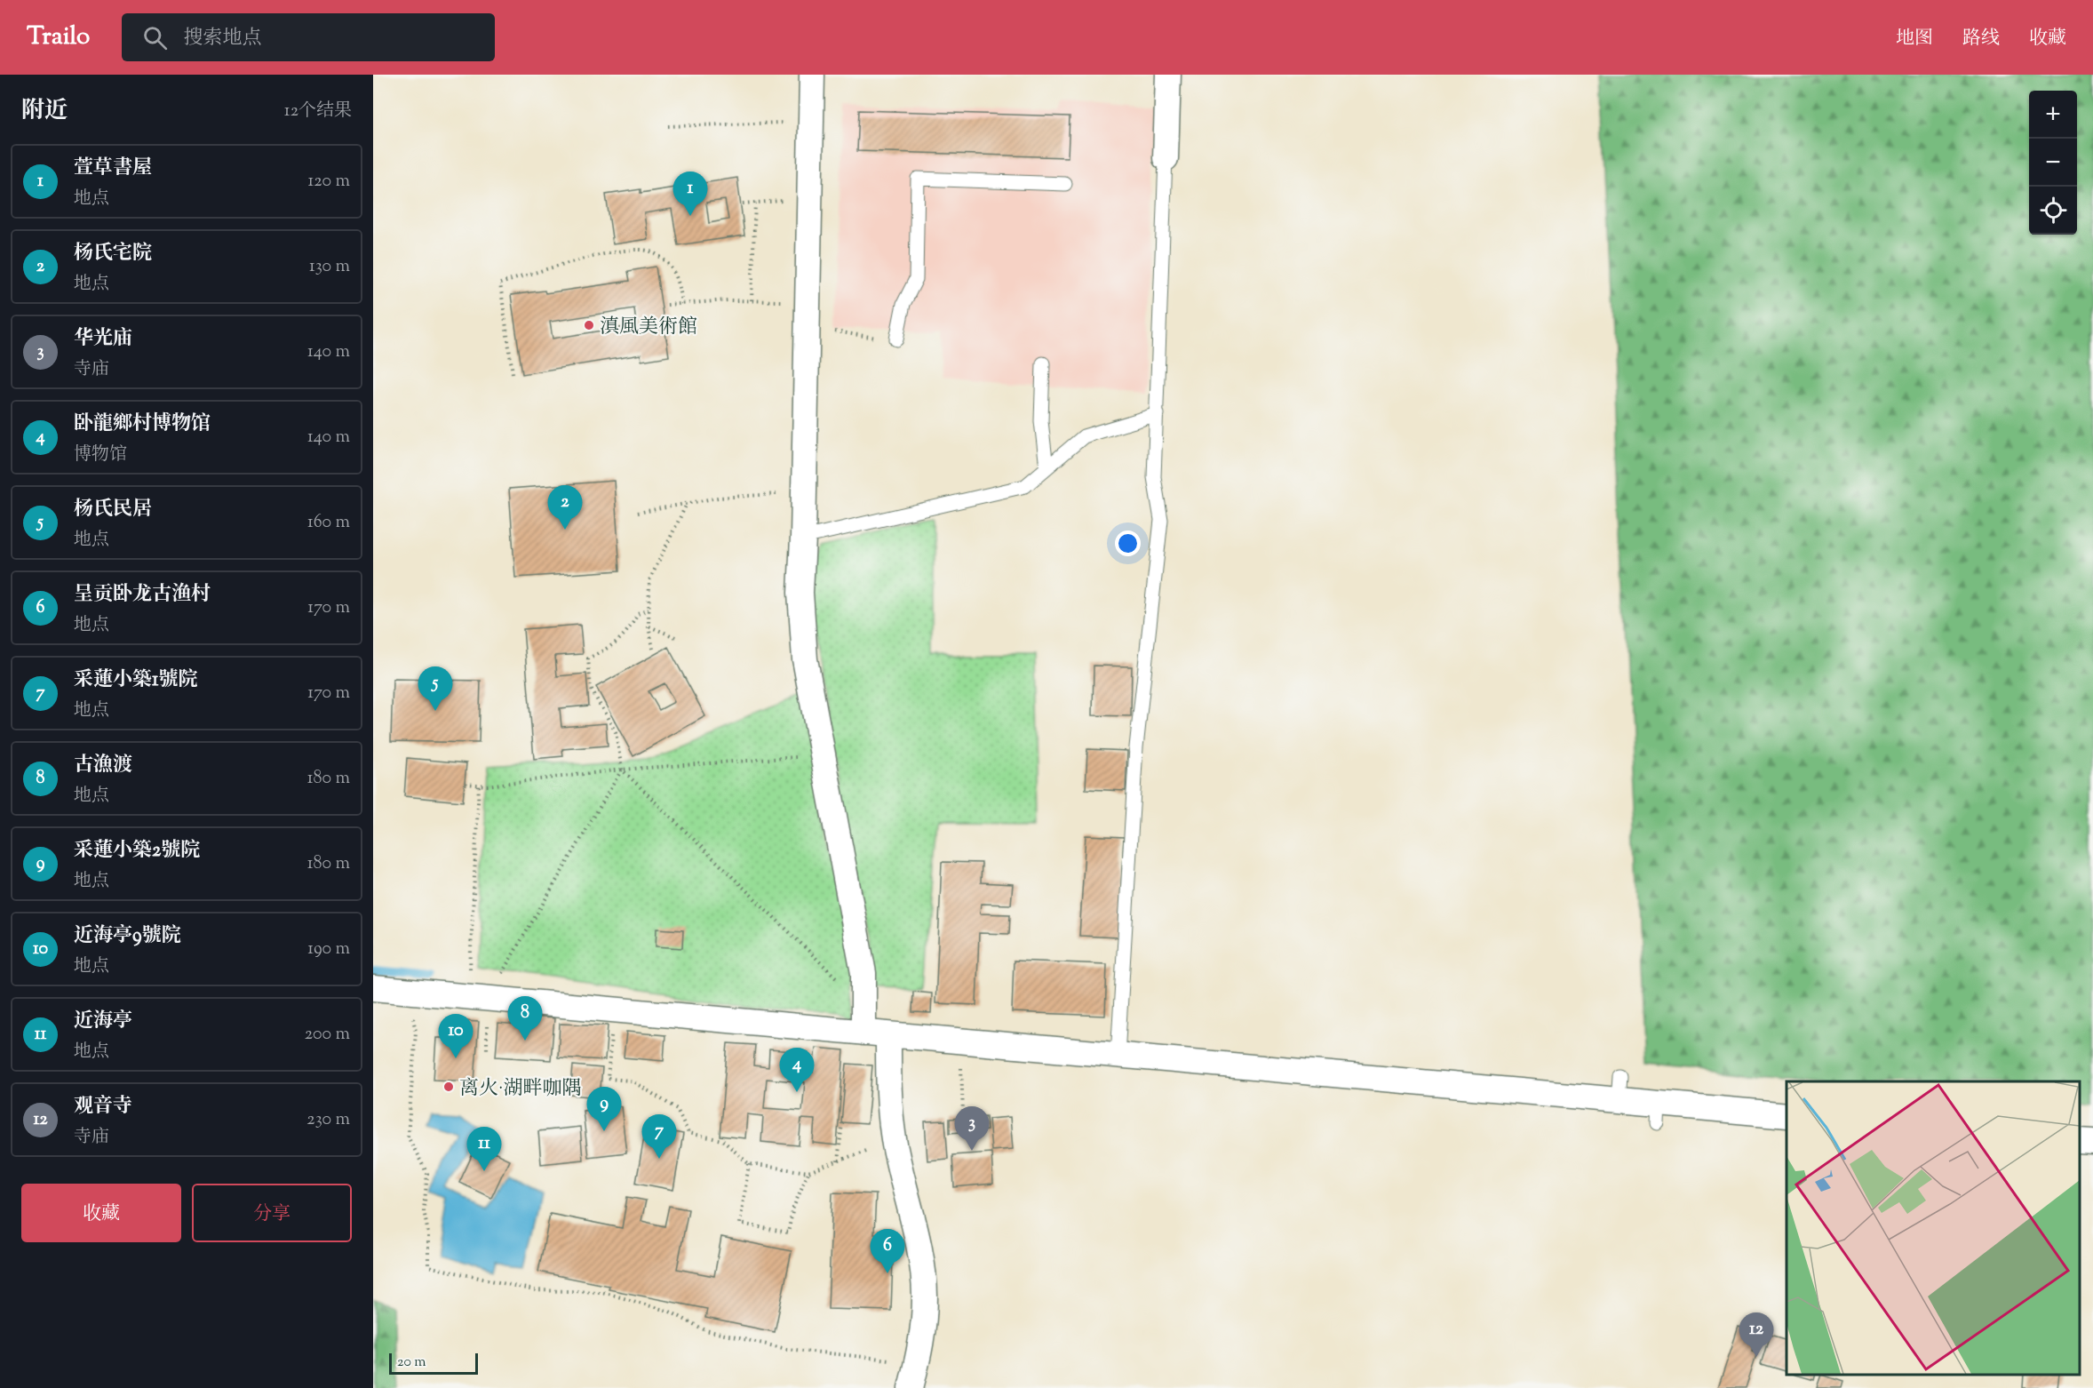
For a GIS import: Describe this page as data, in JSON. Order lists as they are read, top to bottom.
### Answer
{
  "places": ["滇風美術館", "离火·湖畔咖隅"],
  "scale_bar": "20 m",
  "page": {
    "header": "Trailo",
    "search": "搜索地点",
    "nav": ["地图", "路线", "收藏"],
    "heading": ["附近", "12个结果"],
    "map_buttons": ["+", "−"],
    "list": [
      {
        "mark": "1",
        "name": "萱草書屋",
        "note": "地点",
        "value": "120 m"
      },
      {
        "mark": "2",
        "name": "杨氏宅院",
        "note": "地点",
        "value": "130 m"
      },
      {
        "mark": "3",
        "name": "华光庙",
        "note": "寺庙",
        "value": "140 m"
      },
      {
        "mark": "4",
        "name": "卧龍鄉村博物馆",
        "note": "博物馆",
        "value": "140 m"
      },
      {
        "mark": "5",
        "name": "杨氏民居",
        "note": "地点",
        "value": "160 m"
      },
      {
        "mark": "6",
        "name": "呈贡卧龙古渔村",
        "note": "地点",
        "value": "170 m"
      },
      {
        "mark": "7",
        "name": "采蓮小築1號院",
        "note": "地点",
        "value": "170 m"
      },
      {
        "mark": "8",
        "name": "古漁渡",
        "note": "地点",
        "value": "180 m"
      },
      {
        "mark": "9",
        "name": "采蓮小築2號院",
        "note": "地点",
        "value": "180 m"
      },
      {
        "mark": "10",
        "name": "近海亭9號院",
        "note": "地点",
        "value": "190 m"
      },
      {
        "mark": "11",
        "name": "近海亭",
        "note": "地点",
        "value": "200 m"
      },
      {
        "mark": "12",
        "name": "观音寺",
        "note": "寺庙",
        "value": "230 m"
      }
    ],
    "pins": [
      "1",
      "2",
      "5",
      "8",
      "10",
      "4",
      "9",
      "3",
      "7",
      "11",
      "6",
      "12"
    ],
    "buttons": ["收藏", "分享"],
    "scale": "20 m"
  }
}
